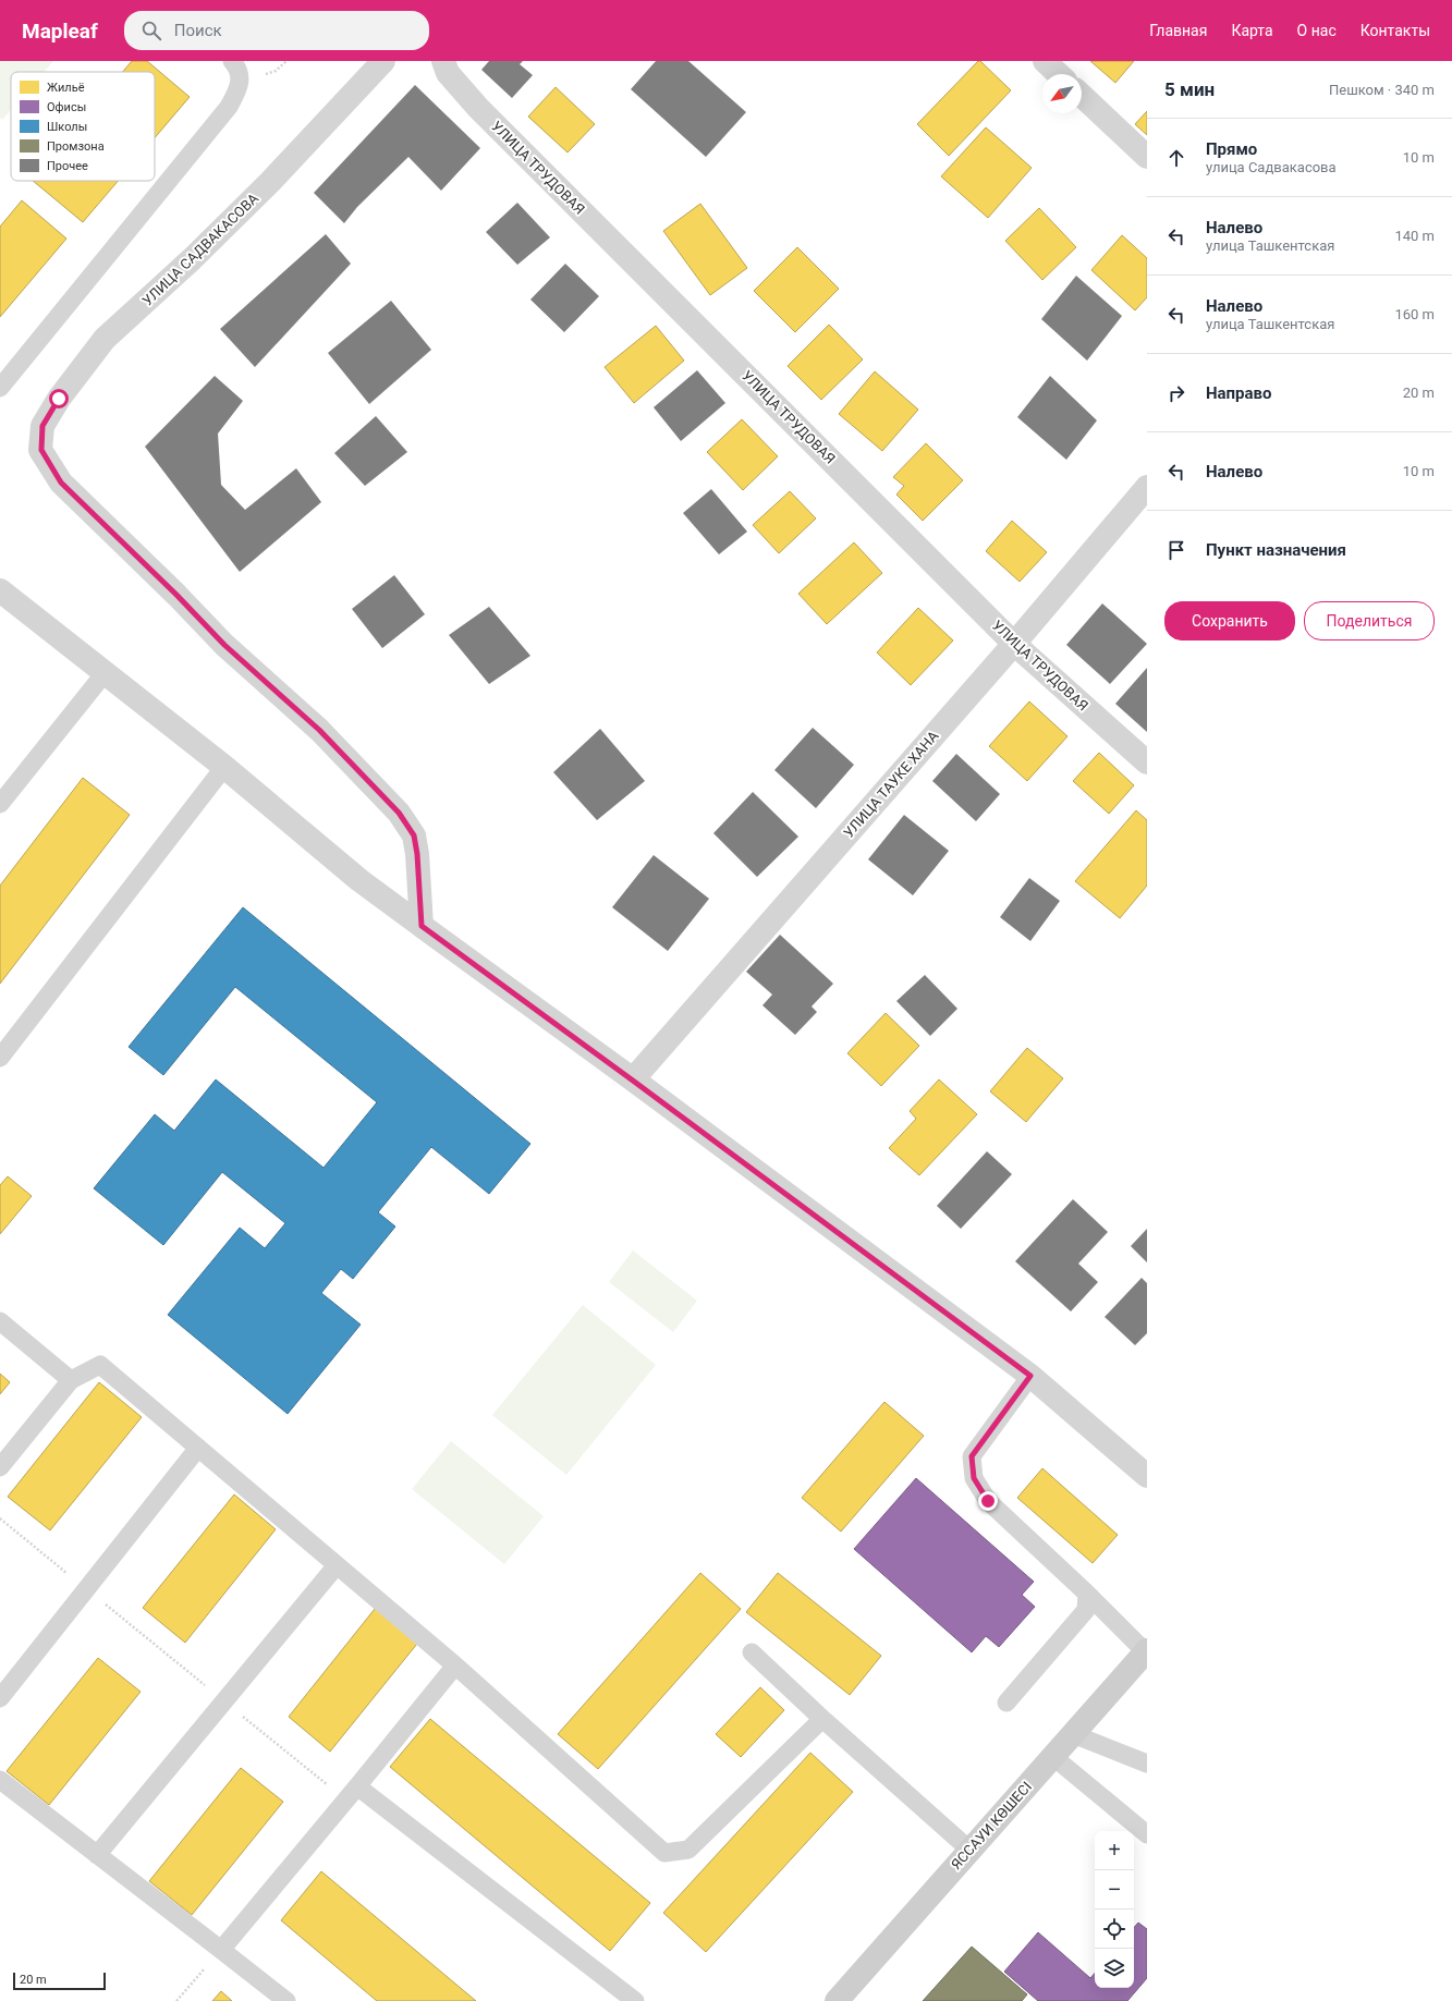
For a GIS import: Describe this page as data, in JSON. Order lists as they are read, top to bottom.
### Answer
{
  "streets": {
    "main road": ["ЯССАУИ КӨШЕСІ"],
    "street": ["УЛИЦА ТРУДОВАЯ", "УЛИЦА САДВАКАСОВА", "УЛИЦА ТАУКЕ ХАНА"]
  },
  "crossings": [
    ["УЛИЦА ТРУДОВАЯ", "УЛИЦА ТАУКЕ ХАНА"]
  ],
  "legend": [
    "Жильё",
    "Офисы",
    "Школы",
    "Промзона",
    "Прочее"
  ],
  "scale_bar": "20 m",
  "north": "bottom left",
  "page": {
    "header": "Mapleaf",
    "search": "Поиск",
    "nav": [
      "Главная",
      "Карта",
      "О нас",
      "Контакты"
    ],
    "heading": ["5 мин", "Пешком · 340 m"],
    "list": [
      ["Прямо", "улица Садвакасова", "10 m"],
      ["Налево", "улица Ташкентская", "140 m"],
      ["Налево", "улица Ташкентская", "160 m"],
      ["Направо", "20 m"],
      ["Налево", "10 m"],
      "Пункт назначения"
    ],
    "buttons": ["Сохранить", "Поделиться"],
    "map_buttons": ["+", "−"],
    "scale": "20 m"
  }
}
